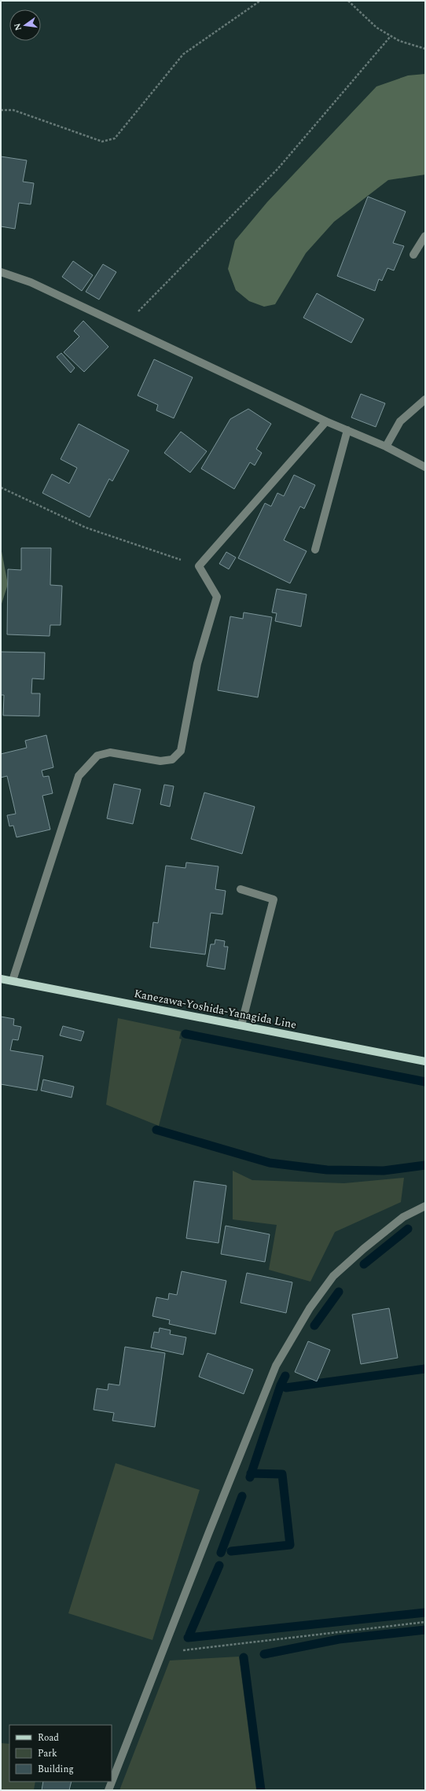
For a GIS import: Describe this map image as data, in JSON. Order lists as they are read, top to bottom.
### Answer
{
  "streets": {
    "main road": ["Kanezawa-Yoshida-Yanagida Line"]
  },
  "legend": ["Road", "Park", "Building"],
  "north": "left"
}
